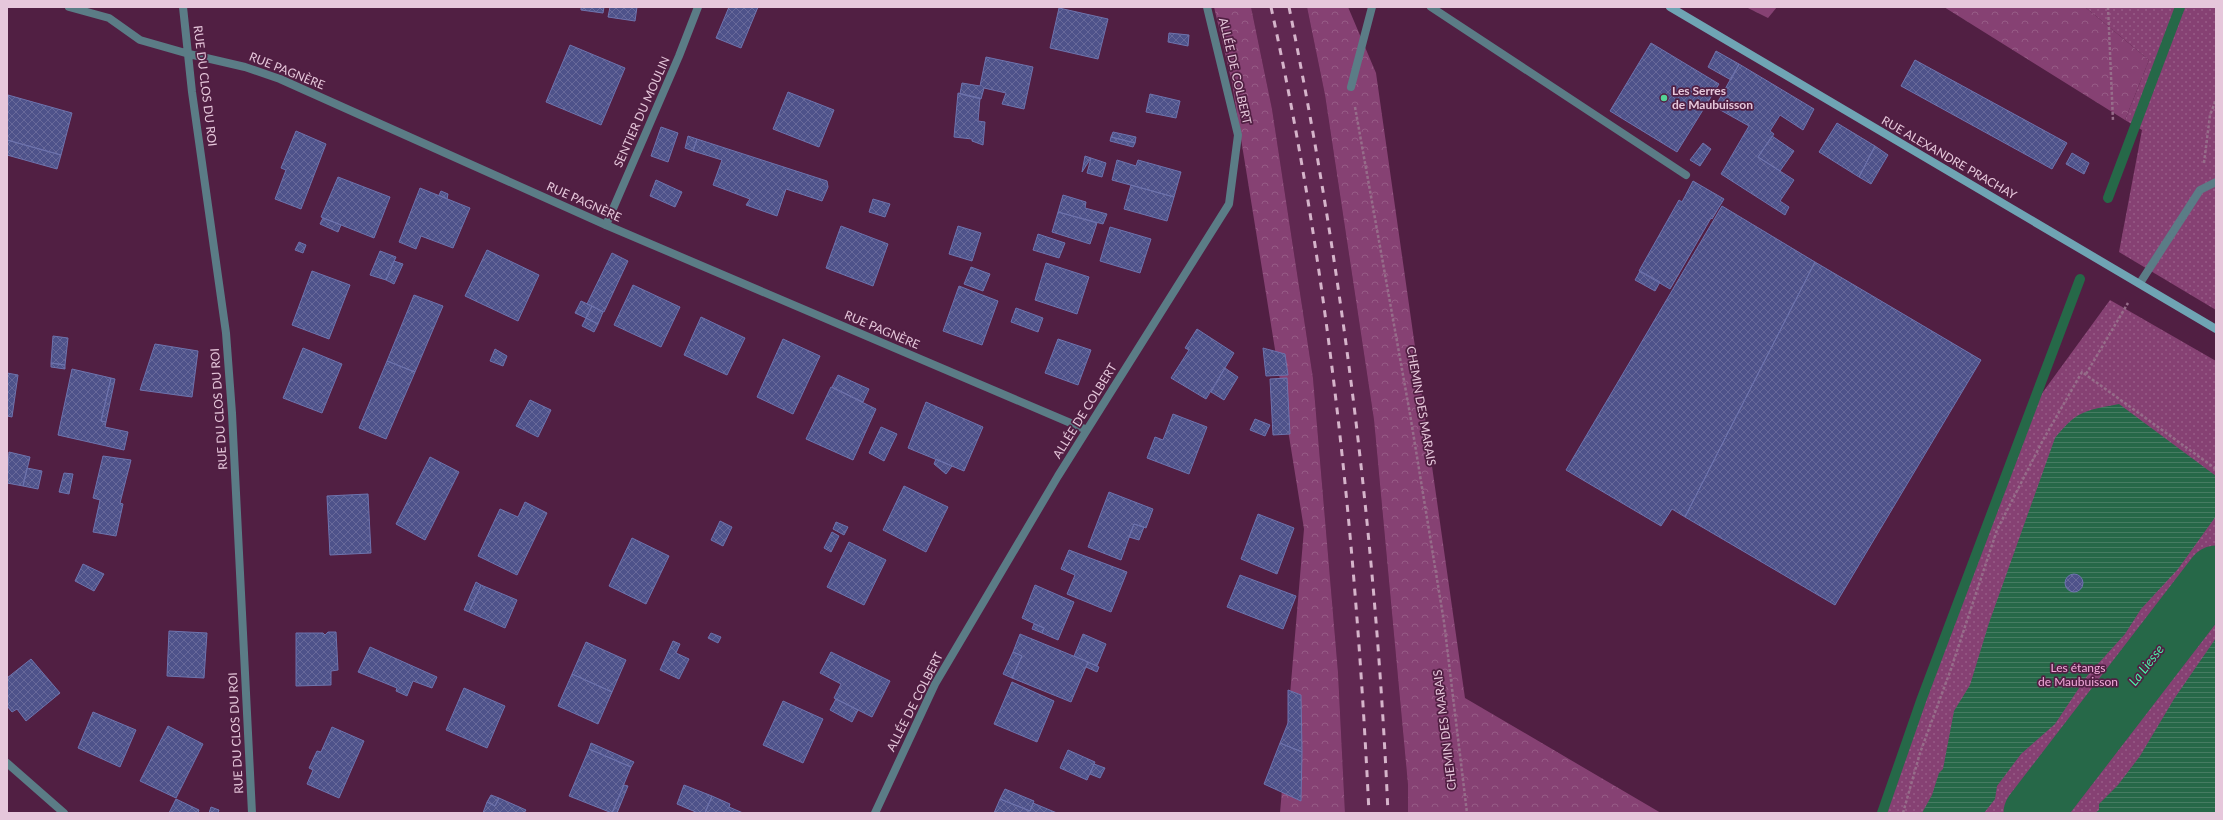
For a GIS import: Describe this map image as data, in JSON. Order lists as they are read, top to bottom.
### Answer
{
  "streets": {
    "street": [
      "RUE PAGNÈRE",
      "ALLÉE DE COLBERT",
      "RUE DU CLOS DU ROI",
      "SENTIER DU MOULIN",
      "RUE ALEXANDRE PRACHAY"
    ],
    "path": ["CHEMIN DES MARAIS"]
  },
  "crossings": [
    ["RUE PAGNÈRE", "ALLÉE DE COLBERT"],
    ["RUE PAGNÈRE", "RUE DU CLOS DU ROI"],
    ["RUE PAGNÈRE", "SENTIER DU MOULIN"]
  ],
  "water": ["La Liesse"],
  "parks": ["Les étangs de Maubuisson"],
  "places": ["Les Serres de Maubuisson"]
}
